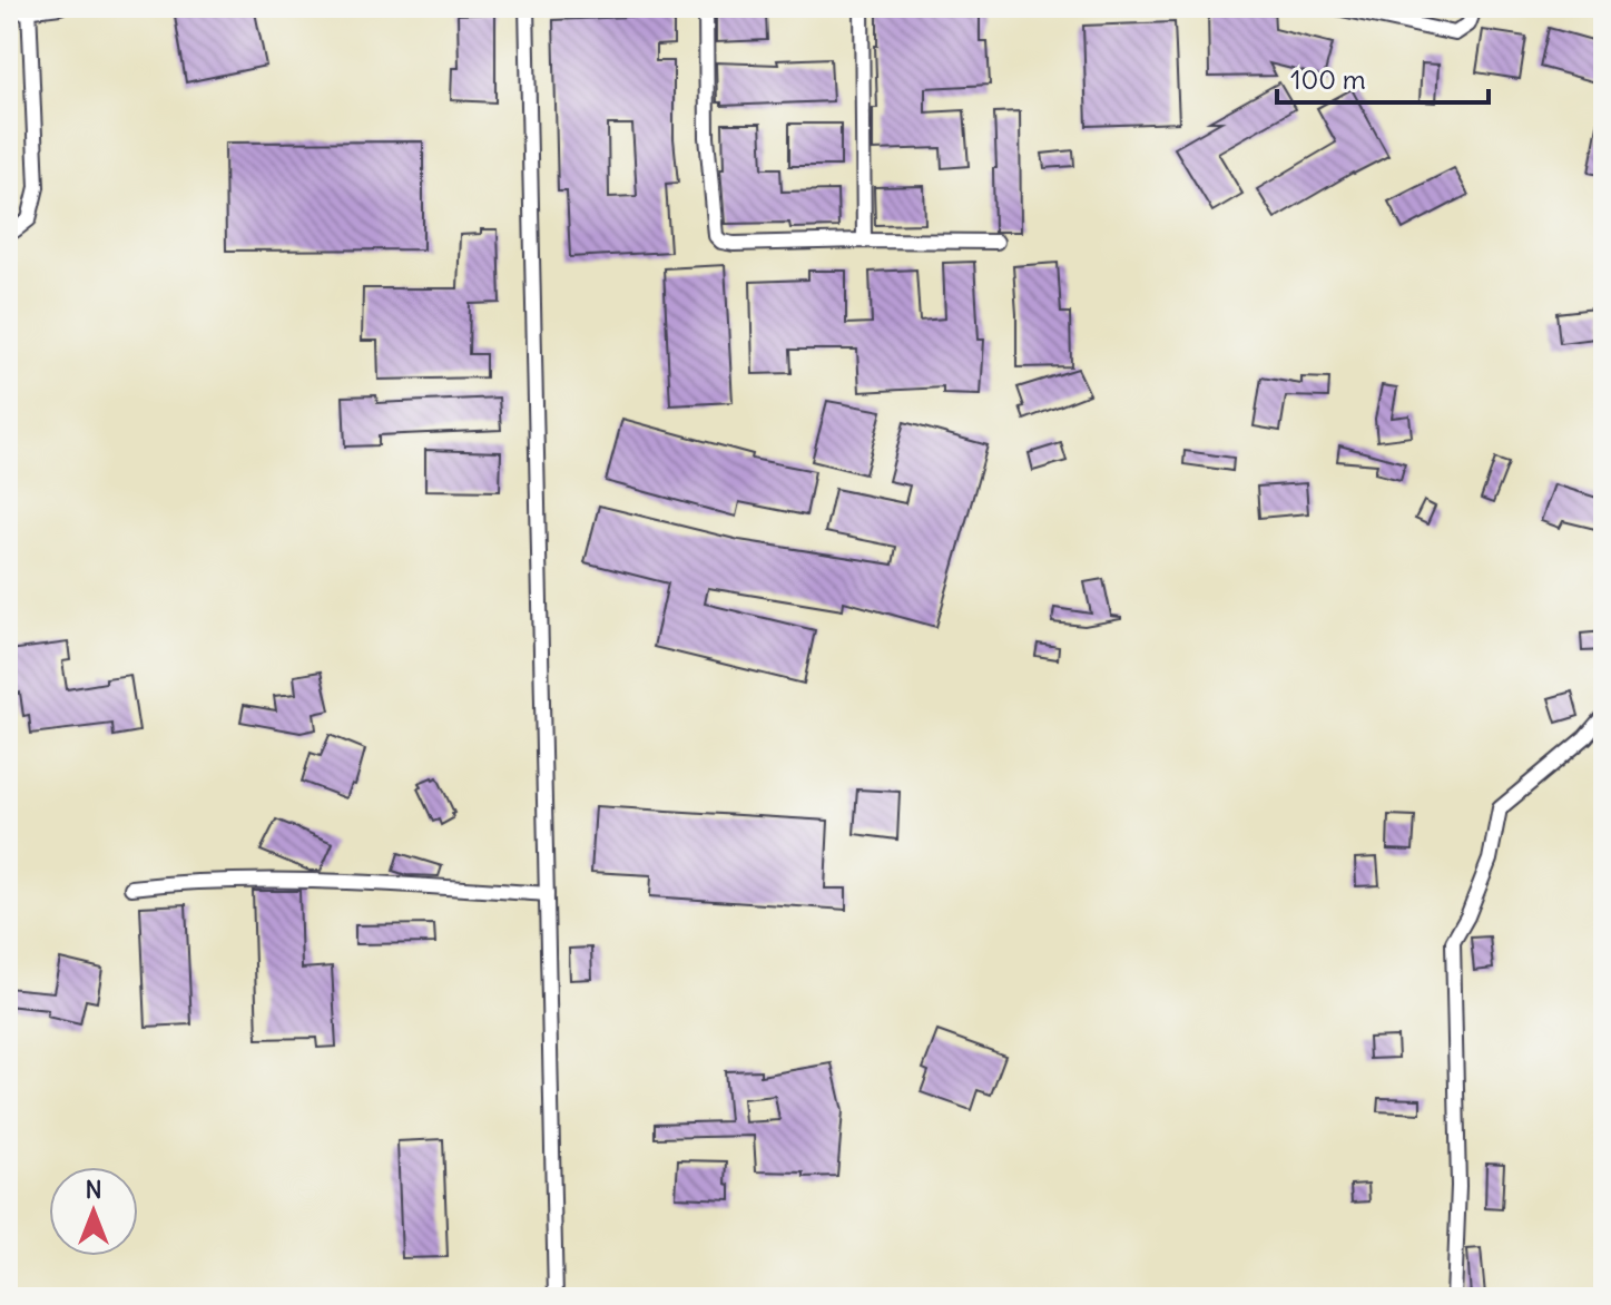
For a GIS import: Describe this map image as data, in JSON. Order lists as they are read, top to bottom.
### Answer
{
  "scale_bar": "100 m",
  "north": "top"
}
